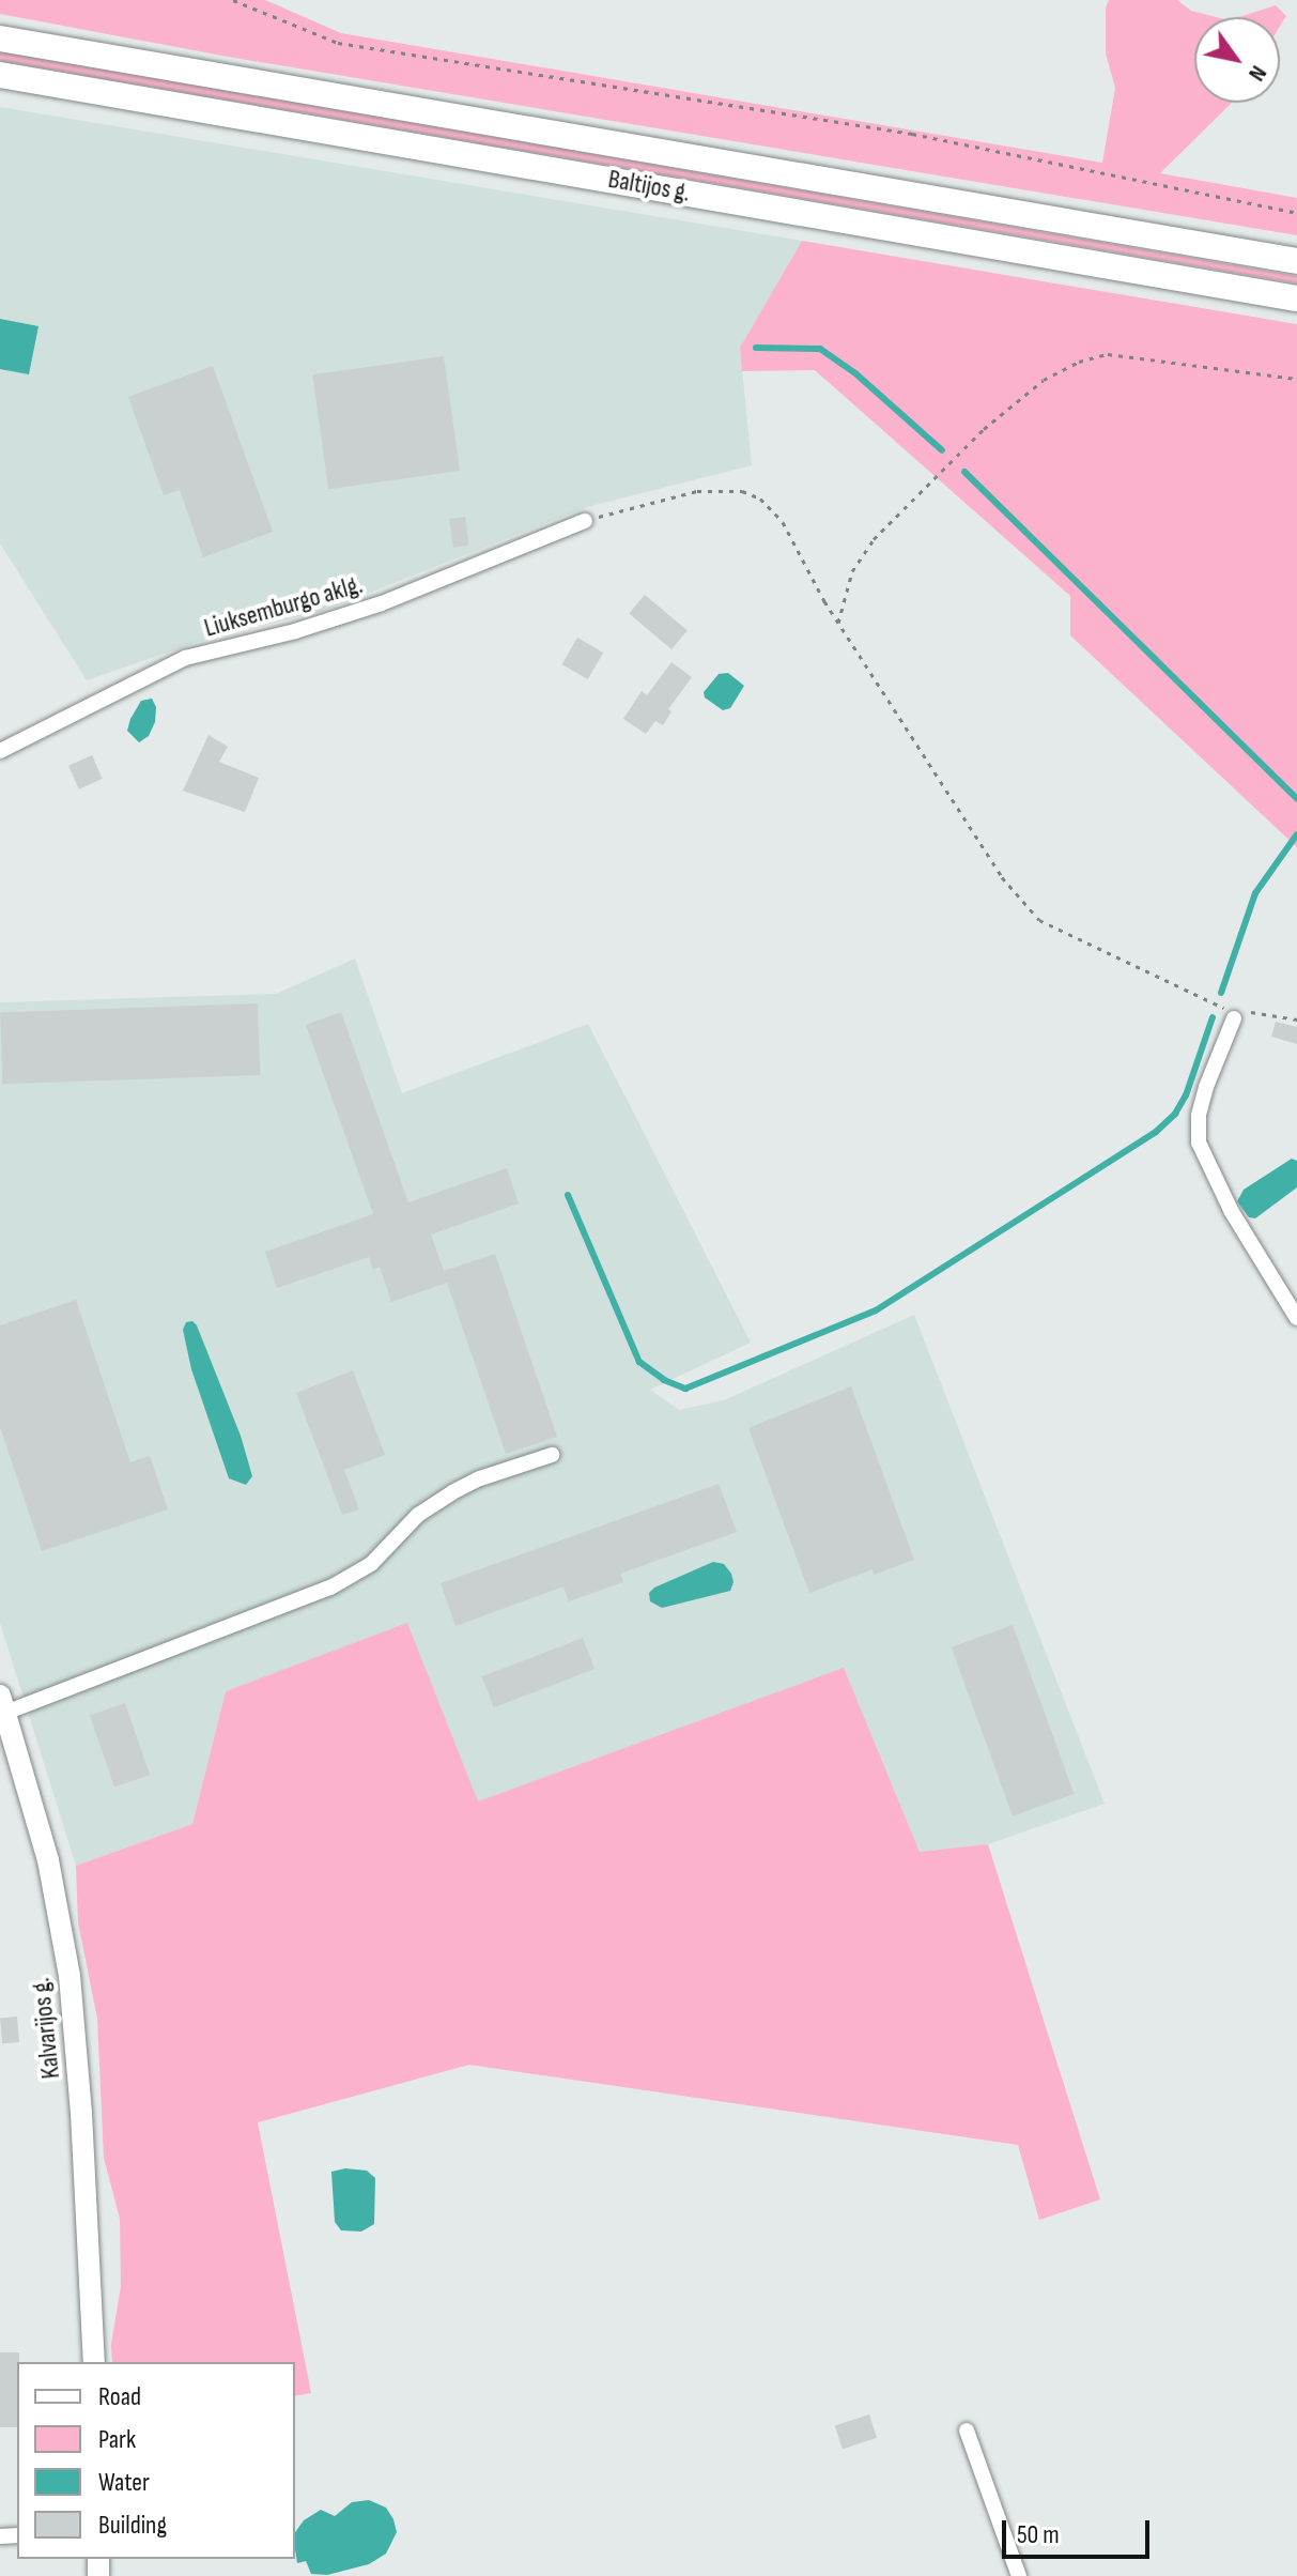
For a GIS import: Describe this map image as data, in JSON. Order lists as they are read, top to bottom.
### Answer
{
  "streets": {
    "highway": ["Baltijos g."],
    "main road": ["Kalvarijos g."],
    "street": ["Liuksemburgo aklg."]
  },
  "legend": [
    "Road",
    "Park",
    "Water",
    "Building"
  ],
  "scale_bar": "50 m",
  "north": "bottom right"
}
